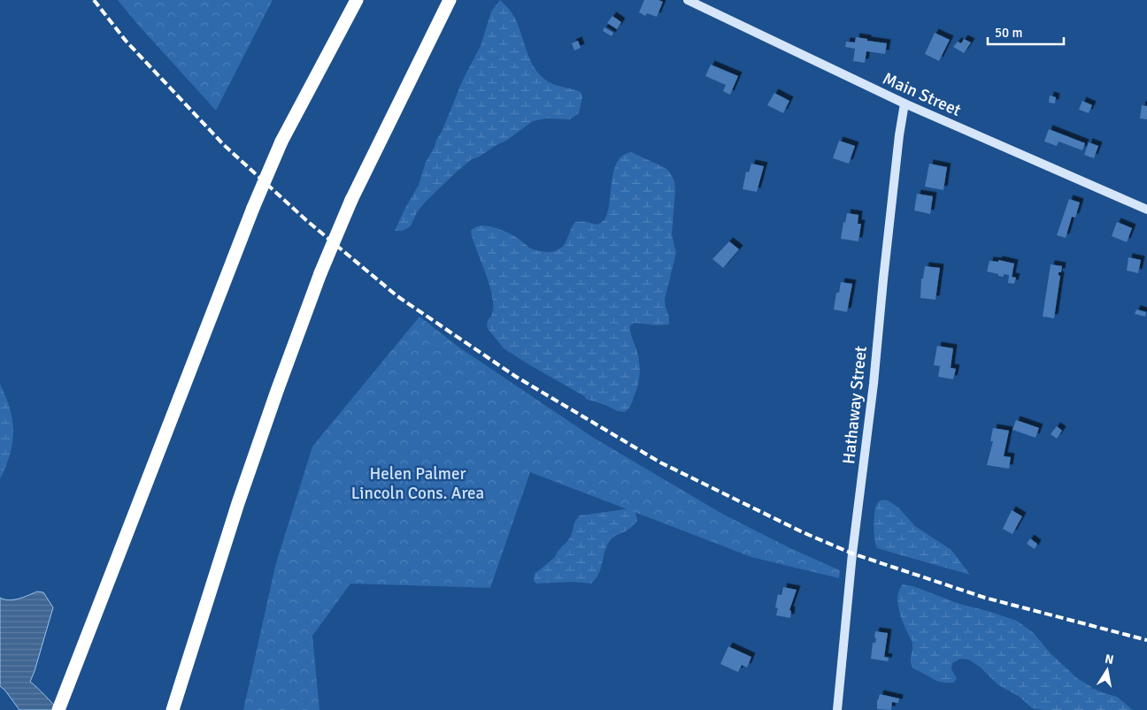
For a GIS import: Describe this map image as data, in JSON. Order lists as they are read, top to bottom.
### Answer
{
  "streets": {
    "street": ["Main Street", "Hathaway Street"]
  },
  "crossings": [
    ["Main Street", "Hathaway Street"]
  ],
  "parks": ["Helen Palmer Lincoln Cons. Area"],
  "scale_bar": "50 m",
  "north": "top"
}
